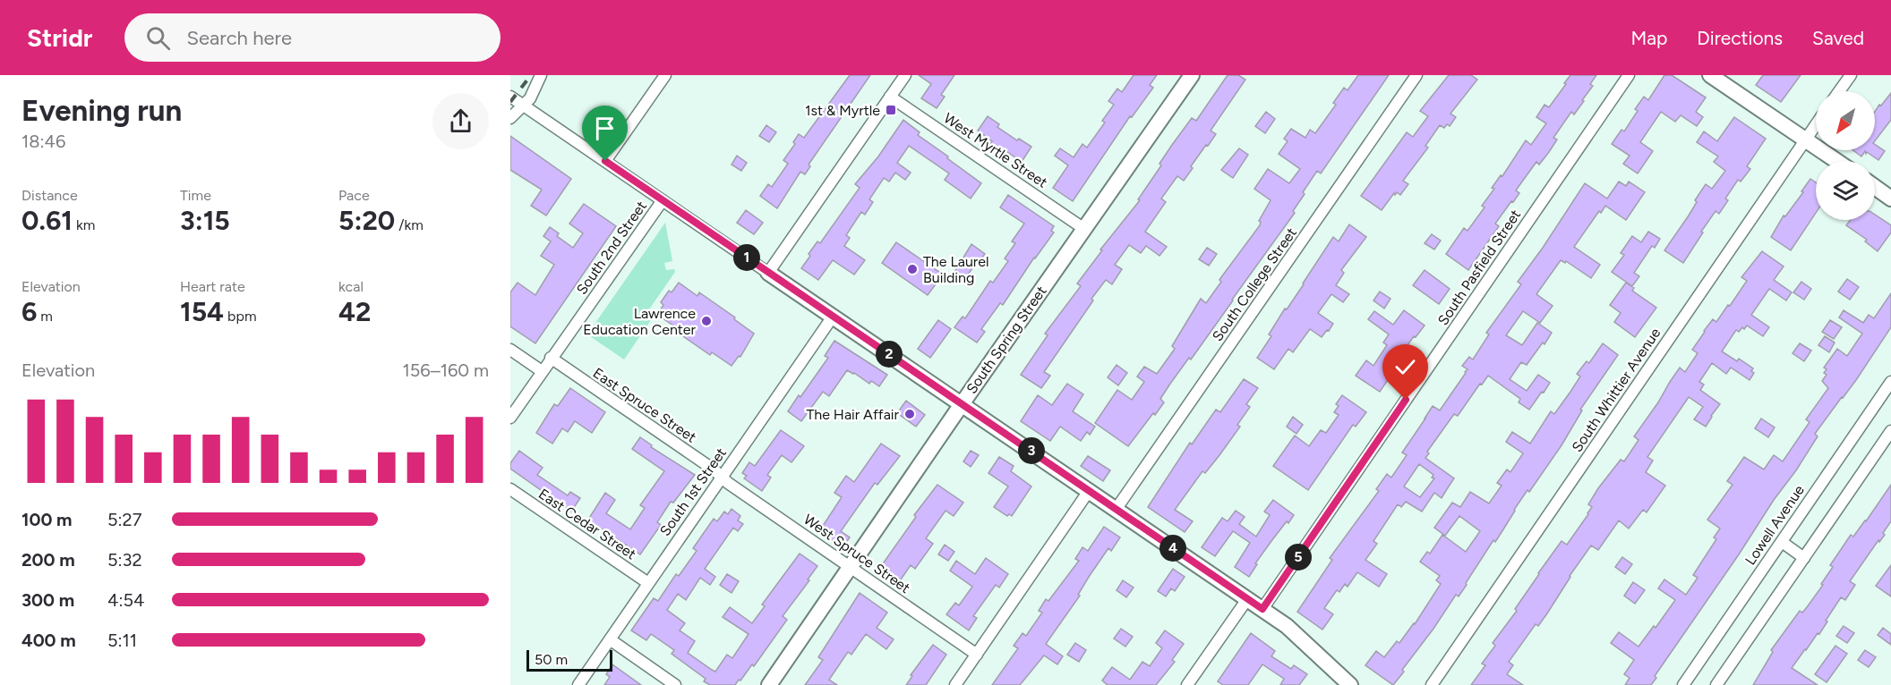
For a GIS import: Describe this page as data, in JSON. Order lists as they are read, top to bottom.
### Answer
{
  "streets": {
    "street": [
      "West Myrtle Street",
      "South 2nd Street",
      "South Pasfield Street",
      "South College Street",
      "South Spring Street",
      "South Whittier Avenue",
      "East Spruce Street",
      "South 1st Street",
      "East Cedar Street",
      "Lowell Avenue",
      "West Spruce Street"
    ]
  },
  "crossings": [
    ["West Myrtle Street", "South Spring Street"],
    ["South 2nd Street", "East Spruce Street"],
    ["South Spring Street", "West Spruce Street"],
    ["East Spruce Street", "South 1st Street"],
    ["East Spruce Street", "West Spruce Street"],
    ["South 1st Street", "East Cedar Street"],
    ["South 1st Street", "West Spruce Street"]
  ],
  "places": {
    "transit": ["1st & Myrtle"],
    "other": ["The Laurel Building", "Lawrence Education Center", "The Hair Affair"]
  },
  "scale_bar": "50 m",
  "north": "bottom left",
  "page": {
    "header": "Stridr",
    "search": "Search here",
    "nav": ["Map", "Directions", "Saved"],
    "heading": ["Evening run", "18:46"],
    "stats": [
      ["Distance", "0.61 km"],
      ["Time", "3:15"],
      ["Pace", "5:20 /km"],
      ["Elevation", "6 m"],
      ["Heart rate", "154 bpm"],
      ["kcal", "42"]
    ],
    "pins": [
      "1",
      "2",
      "3",
      "4",
      "5"
    ],
    "chart": ["Elevation", "156–160 m"],
    "list": [
      {
        "name": "100 m",
        "note": "5:27"
      },
      {
        "name": "200 m",
        "note": "5:32"
      },
      {
        "name": "300 m",
        "note": "4:54"
      },
      {
        "name": "400 m",
        "note": "5:11"
      }
    ],
    "scale": "50 m"
  }
}
